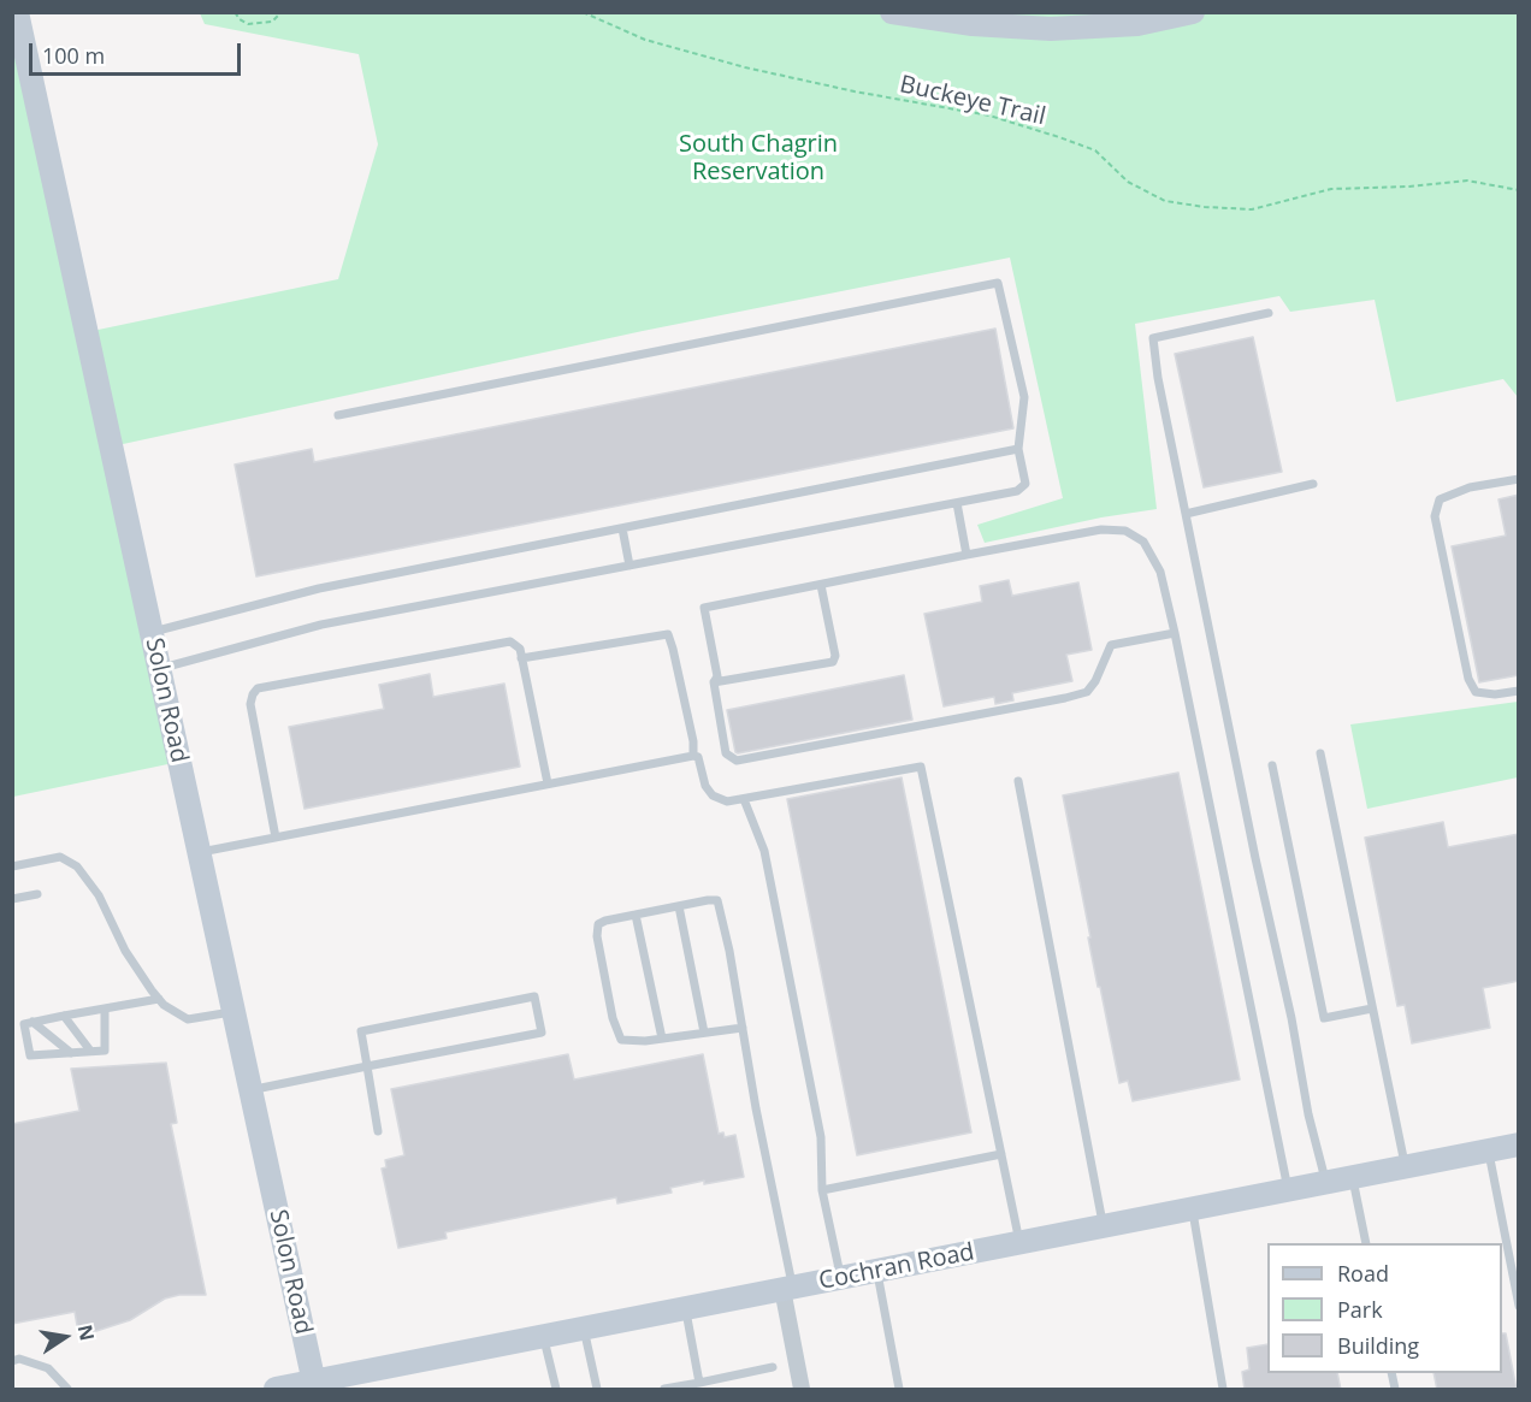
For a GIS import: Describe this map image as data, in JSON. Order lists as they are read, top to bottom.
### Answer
{
  "streets": {
    "street": ["Solon Road", "Cochran Road"],
    "path": ["Buckeye Trail"]
  },
  "crossings": [
    ["Solon Road", "Cochran Road"]
  ],
  "parks": ["South Chagrin Reservation"],
  "legend": ["Road", "Park", "Building"],
  "scale_bar": "100 m",
  "north": "right"
}
